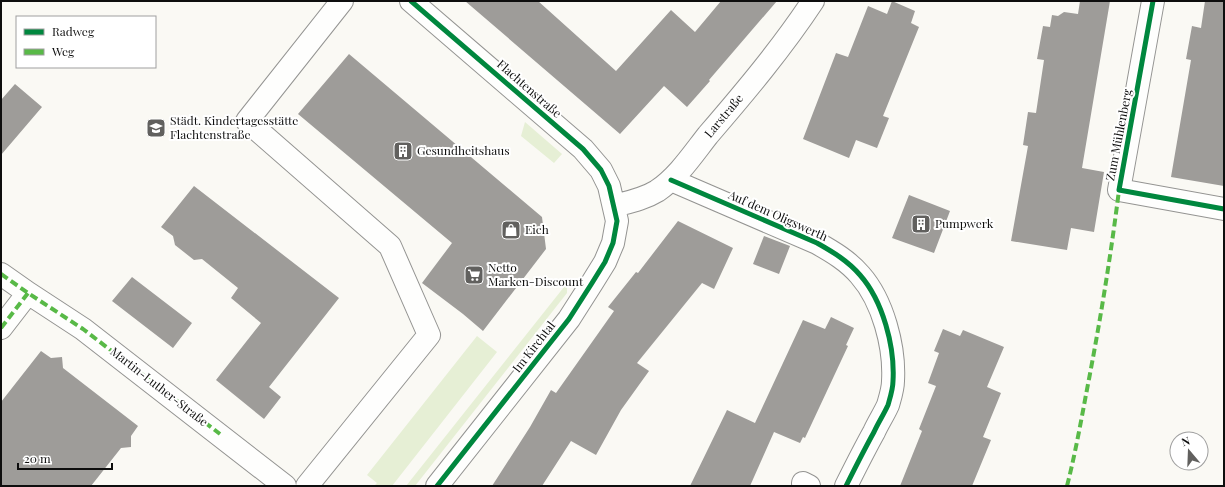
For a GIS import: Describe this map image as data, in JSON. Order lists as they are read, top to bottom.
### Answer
{
  "streets": {
    "street": [
      "Flachtenstraße",
      "Larstraße",
      "Zum Mühlenberg",
      "Auf dem Oligswerth",
      "Im Kirchtal",
      "Martin-Luther-Straße"
    ]
  },
  "crossings": [
    ["Flachtenstraße", "Larstraße"],
    ["Flachtenstraße", "Im Kirchtal"],
    ["Larstraße", "Auf dem Oligswerth"],
    ["Larstraße", "Im Kirchtal"]
  ],
  "places": {
    "school or university": ["Städt. Kindertagesstätte Flachtenstraße"],
    "building": ["Gesundheitshaus", "Pumpwerk"],
    "shop": ["Eich"],
    "supermarket": ["Netto Marken-Discount"]
  },
  "legend": ["Radweg", "Weg"],
  "scale_bar": "20 m",
  "north": "top"
}
